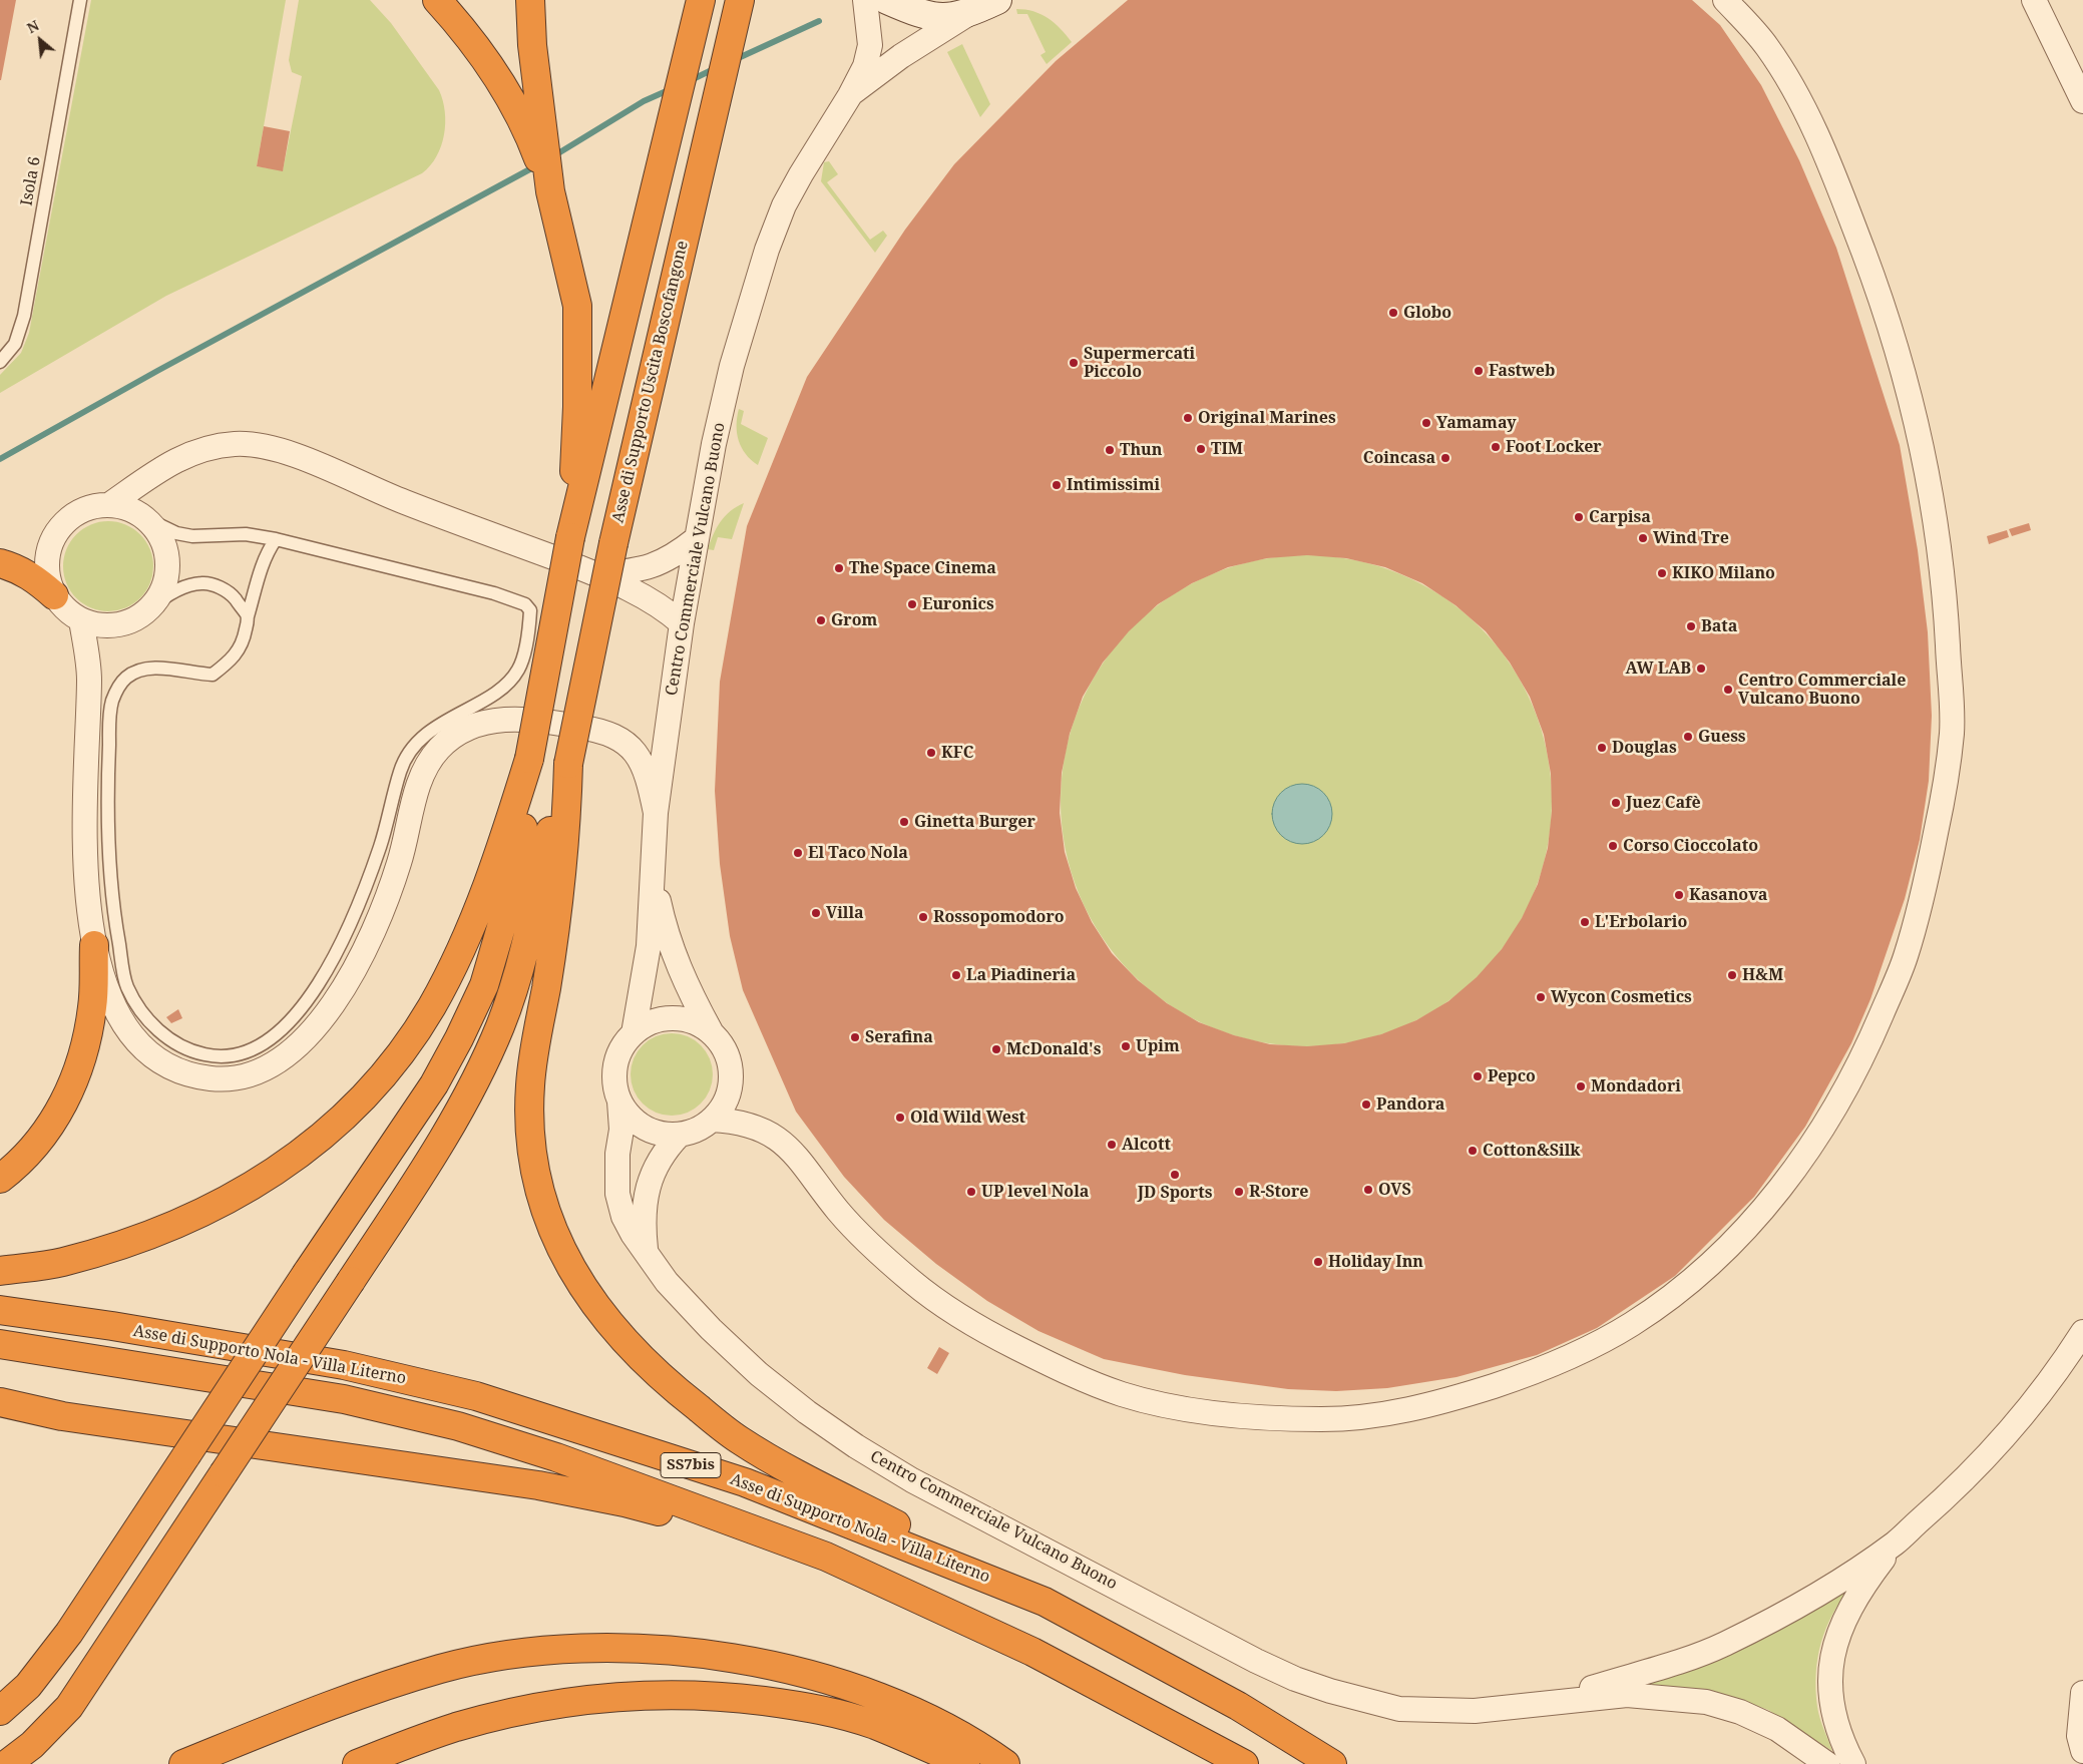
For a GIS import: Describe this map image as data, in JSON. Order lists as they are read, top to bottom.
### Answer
{
  "streets": {
    "highway": ["Asse di Supporto Uscita Boscofangone", "Asse di Supporto Nola - Villa Literno", "SS7bis"],
    "street": ["Centro Commerciale Vulcano Buono"],
    "lane": ["Isola 6"]
  },
  "places": [
    "Globo",
    "Supermercati Piccolo",
    "Fastweb",
    "Original Marines",
    "Yamamay",
    "Foot Locker",
    "TIM",
    "Thun",
    "Coincasa",
    "Intimissimi",
    "Carpisa",
    "Wind Tre",
    "The Space Cinema",
    "KIKO Milano",
    "Euronics",
    "Grom",
    "Bata",
    "AW LAB",
    "Centro Commerciale Vulcano Buono",
    "Guess",
    "Douglas",
    "KFC",
    "Juez Cafè",
    "Ginetta Burger",
    "Corso Cioccolato",
    "El Taco Nola",
    "Kasanova",
    "Villa",
    "Rossopomodoro",
    "L'Erbolario",
    "La Piadineria",
    "H&M",
    "Wycon Cosmetics",
    "Serafina",
    "Upim",
    "McDonald's",
    "Pepco",
    "Mondadori",
    "Pandora",
    "Old Wild West",
    "Alcott",
    "Cotton&Silk",
    "JD Sports",
    "OVS",
    "UP level Nola",
    "R-Store",
    "Holiday Inn"
  ],
  "north": "top left"
}
